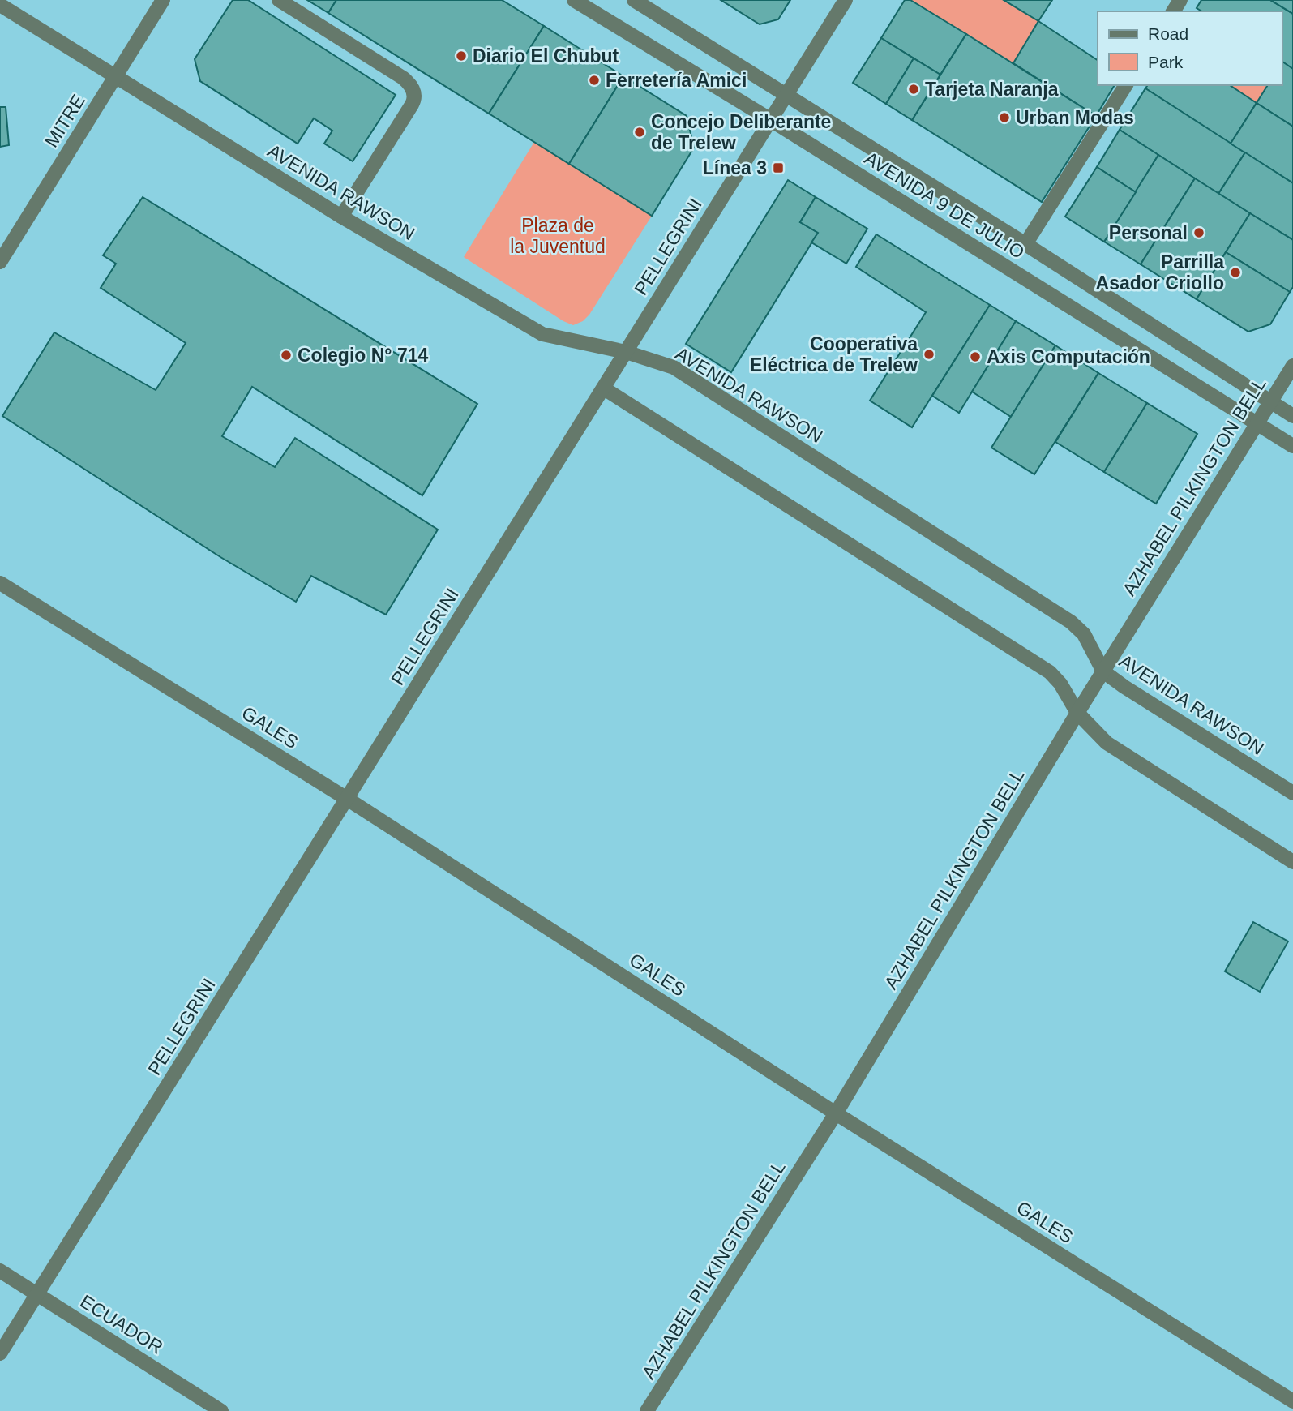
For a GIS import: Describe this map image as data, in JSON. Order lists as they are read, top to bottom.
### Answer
{
  "streets": {
    "street": [
      "MITRE",
      "AVENIDA RAWSON",
      "AVENIDA 9 DE JULIO",
      "PELLEGRINI",
      "AZHABEL PILKINGTON BELL",
      "GALES",
      "ECUADOR"
    ]
  },
  "crossings": [
    ["MITRE", "AVENIDA RAWSON"],
    ["AVENIDA RAWSON", "PELLEGRINI"],
    ["AVENIDA RAWSON", "AZHABEL PILKINGTON BELL"],
    ["AVENIDA 9 DE JULIO", "PELLEGRINI"],
    ["AVENIDA 9 DE JULIO", "AZHABEL PILKINGTON BELL"],
    ["PELLEGRINI", "GALES"],
    ["PELLEGRINI", "ECUADOR"],
    ["AZHABEL PILKINGTON BELL", "GALES"]
  ],
  "parks": ["Plaza de la Juventud"],
  "places": {
    "other": [
      "Diario El Chubut",
      "Ferretería Amici",
      "Tarjeta Naranja",
      "Urban Modas",
      "Concejo Deliberante de Trelew",
      "Personal",
      "Parrilla Asador Criollo",
      "Cooperativa Eléctrica de Trelew",
      "Colegio N° 714",
      "Axis Computación"
    ],
    "transit": ["Línea 3"]
  },
  "legend": ["Road", "Park"]
}
